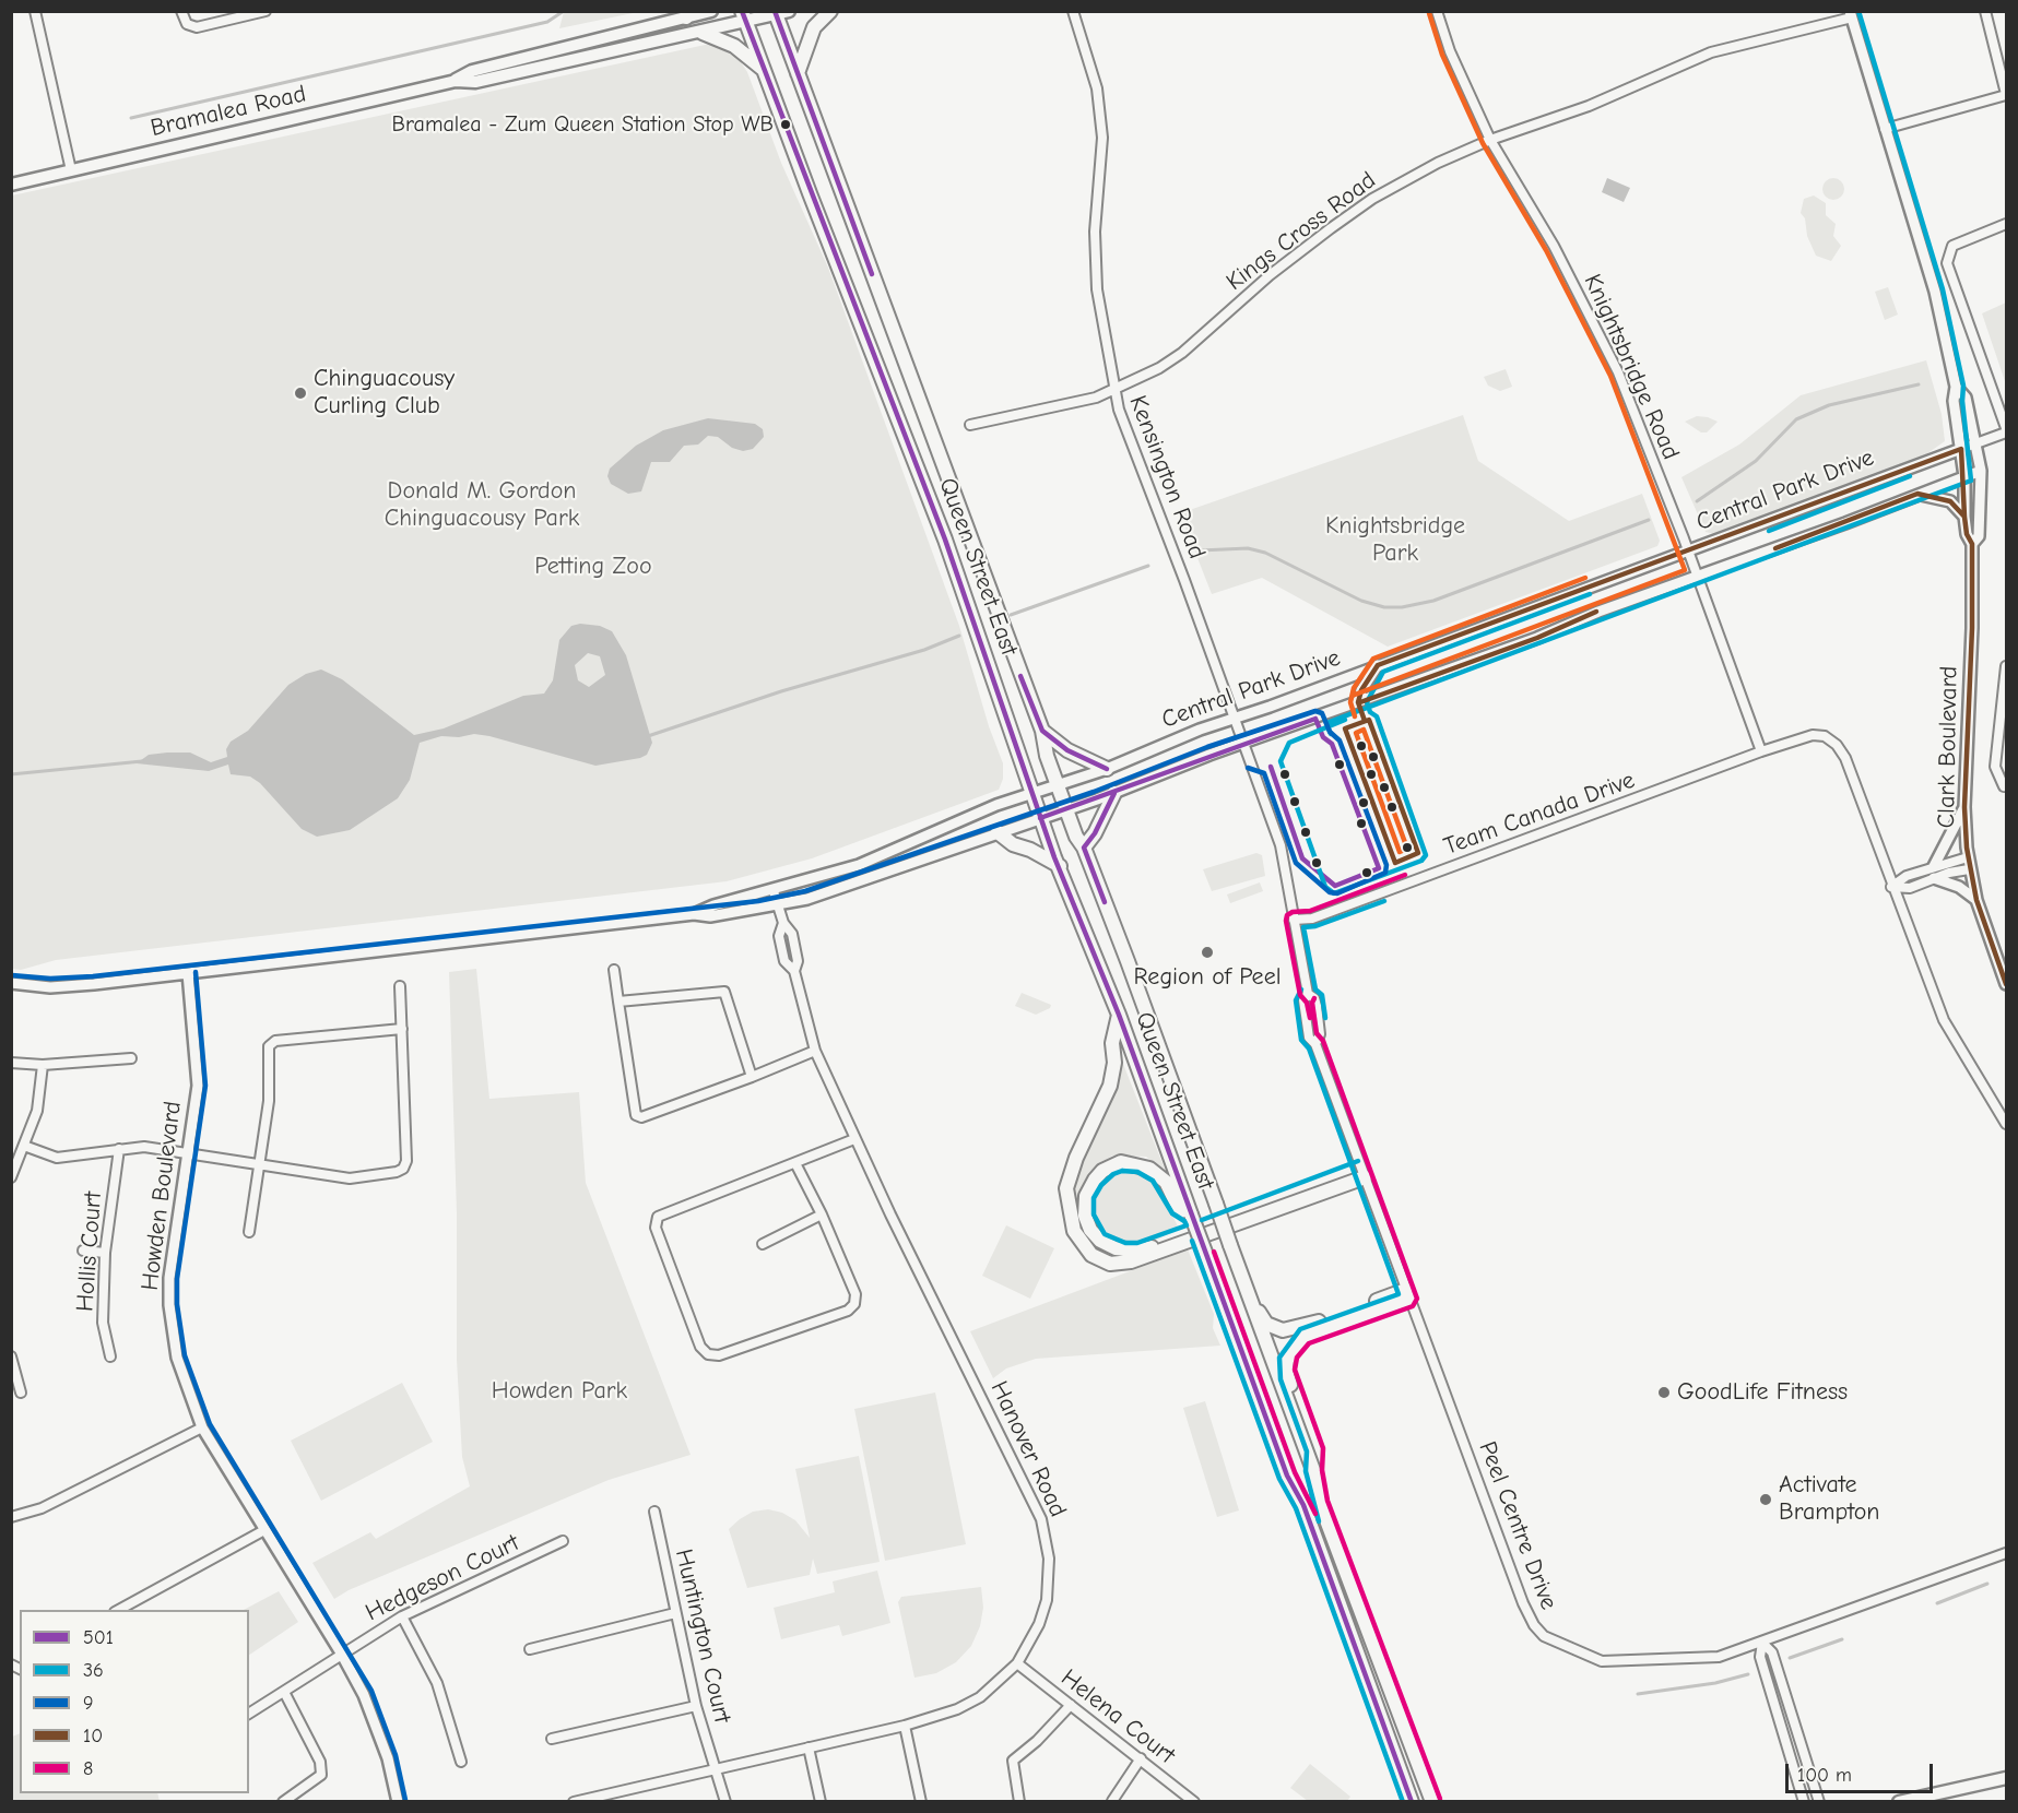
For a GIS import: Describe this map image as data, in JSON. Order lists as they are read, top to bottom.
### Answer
{
  "streets": {
    "main road": ["Bramalea Road", "Queen Street East"],
    "street": [
      "Kings Cross Road",
      "Knightsbridge Road",
      "Kensington Road",
      "Central Park Drive",
      "Clark Boulevard",
      "Team Canada Drive",
      "Howden Boulevard",
      "Hollis Court",
      "Hanover Road",
      "Peel Centre Drive",
      "Hedgeson Court",
      "Huntington Court",
      "Helena Court"
    ]
  },
  "crossings": [
    ["Bramalea Road", "Queen Street East"],
    ["Kings Cross Road", "Knightsbridge Road"],
    ["Kings Cross Road", "Kensington Road"],
    ["Kings Cross Road", "Clark Boulevard"],
    ["Knightsbridge Road", "Central Park Drive"],
    ["Knightsbridge Road", "Team Canada Drive"],
    ["Kensington Road", "Central Park Drive"],
    ["Kensington Road", "Peel Centre Drive"],
    ["Central Park Drive", "Queen Street East"],
    ["Central Park Drive", "Clark Boulevard"],
    ["Central Park Drive", "Howden Boulevard"],
    ["Central Park Drive", "Hanover Road"],
    ["Central Park Drive", "Peel Centre Drive"],
    ["Team Canada Drive", "Peel Centre Drive"],
    ["Howden Boulevard", "Hedgeson Court"],
    ["Hanover Road", "Huntington Court"],
    ["Hanover Road", "Helena Court"]
  ],
  "parks": [
    "Donald M. Gordon Chinguacousy Park",
    "Knightsbridge Park",
    "Petting Zoo",
    "Howden Park"
  ],
  "places": [
    "Bramalea - Zum Queen Station Stop WB",
    "Chinguacousy Curling Club",
    "Region of Peel",
    "GoodLife Fitness",
    "Activate Brampton"
  ],
  "lines": [
    "transit line 501",
    "transit line 36",
    "transit line 10",
    "transit line 9",
    "transit line 8"
  ],
  "legend": [
    "501",
    "36",
    "9",
    "10",
    "8"
  ],
  "scale_bar": "100 m"
}
